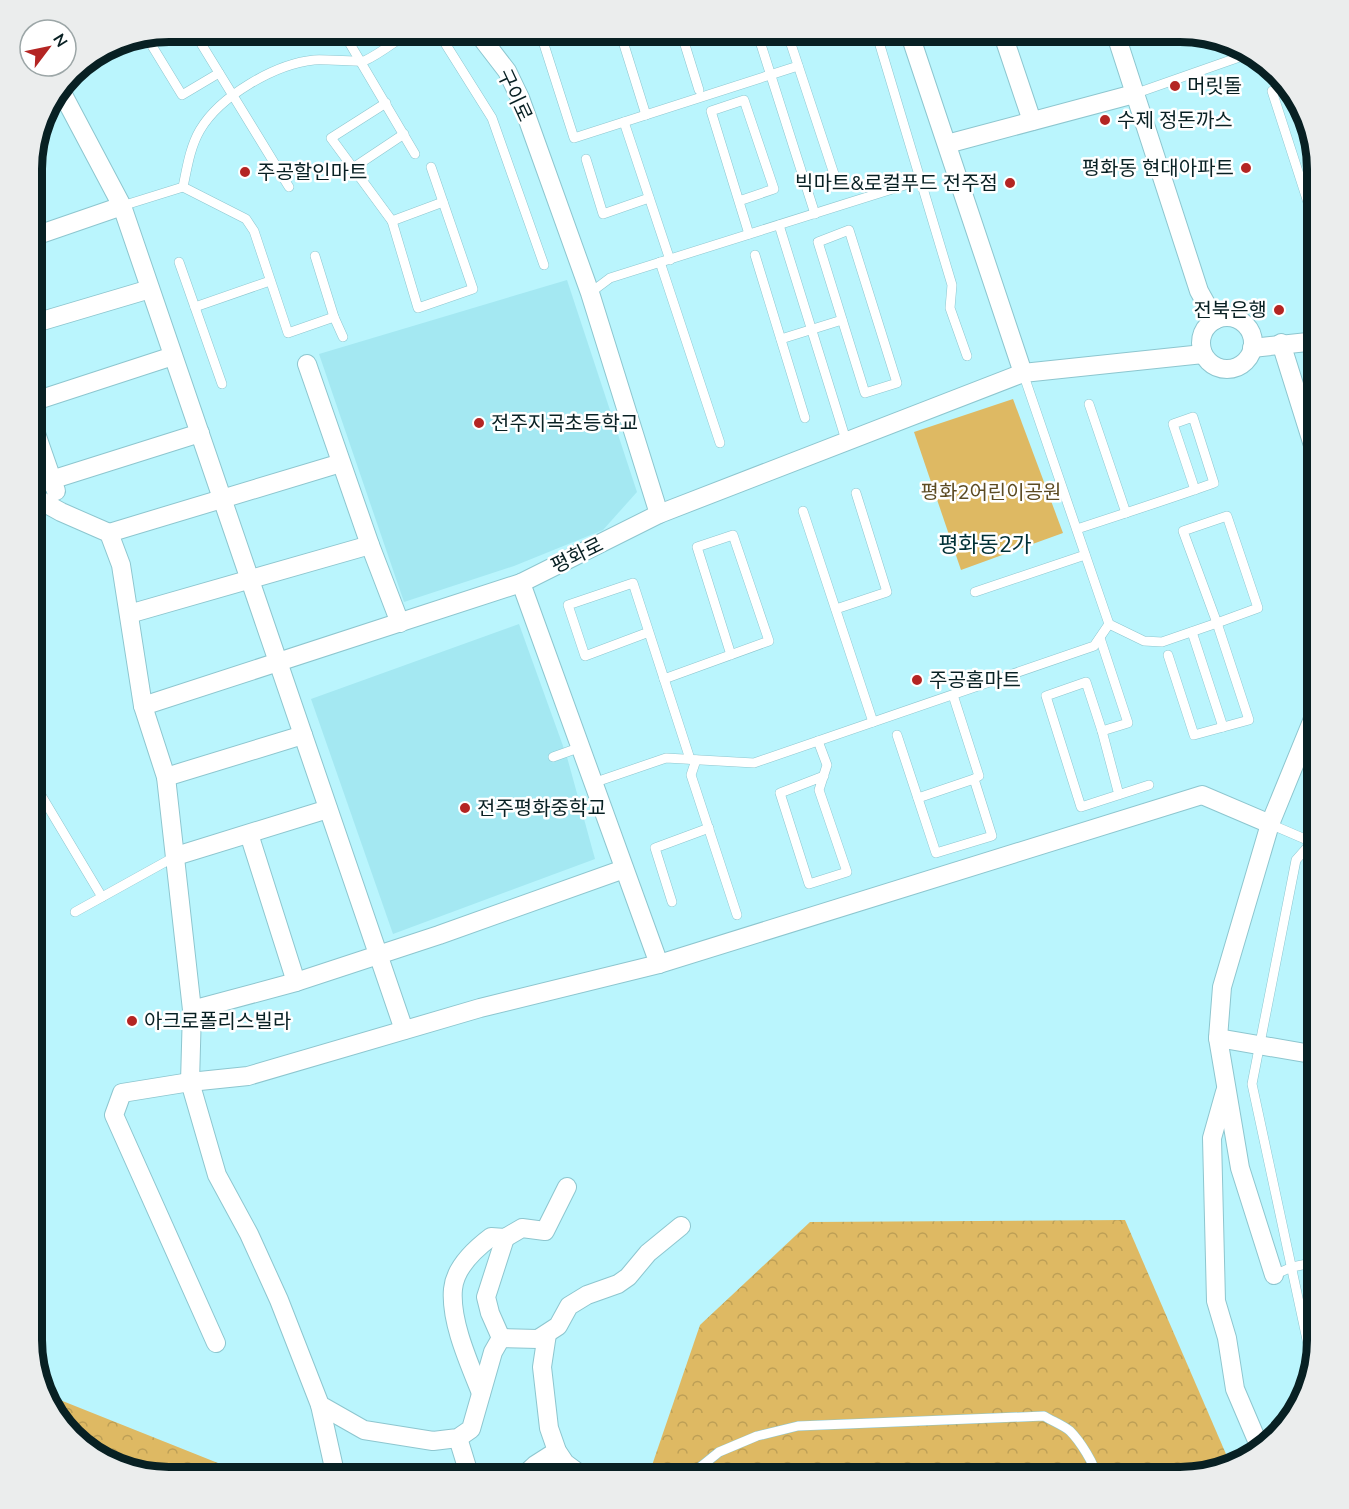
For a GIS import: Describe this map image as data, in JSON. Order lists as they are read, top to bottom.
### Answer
{
  "streets": {
    "street": ["구이로", "평화로"]
  },
  "districts": ["평화동2가"],
  "parks": ["평화2어린이공원"],
  "places": [
    "머릿돌",
    "수제 정돈까스",
    "평화동 현대아파트",
    "주공할인마트",
    "빅마트&로컬푸드 전주점",
    "전북은행",
    "전주지곡초등학교",
    "주공홈마트",
    "전주평화중학교",
    "아크로폴리스빌라"
  ],
  "north": "top right"
}
